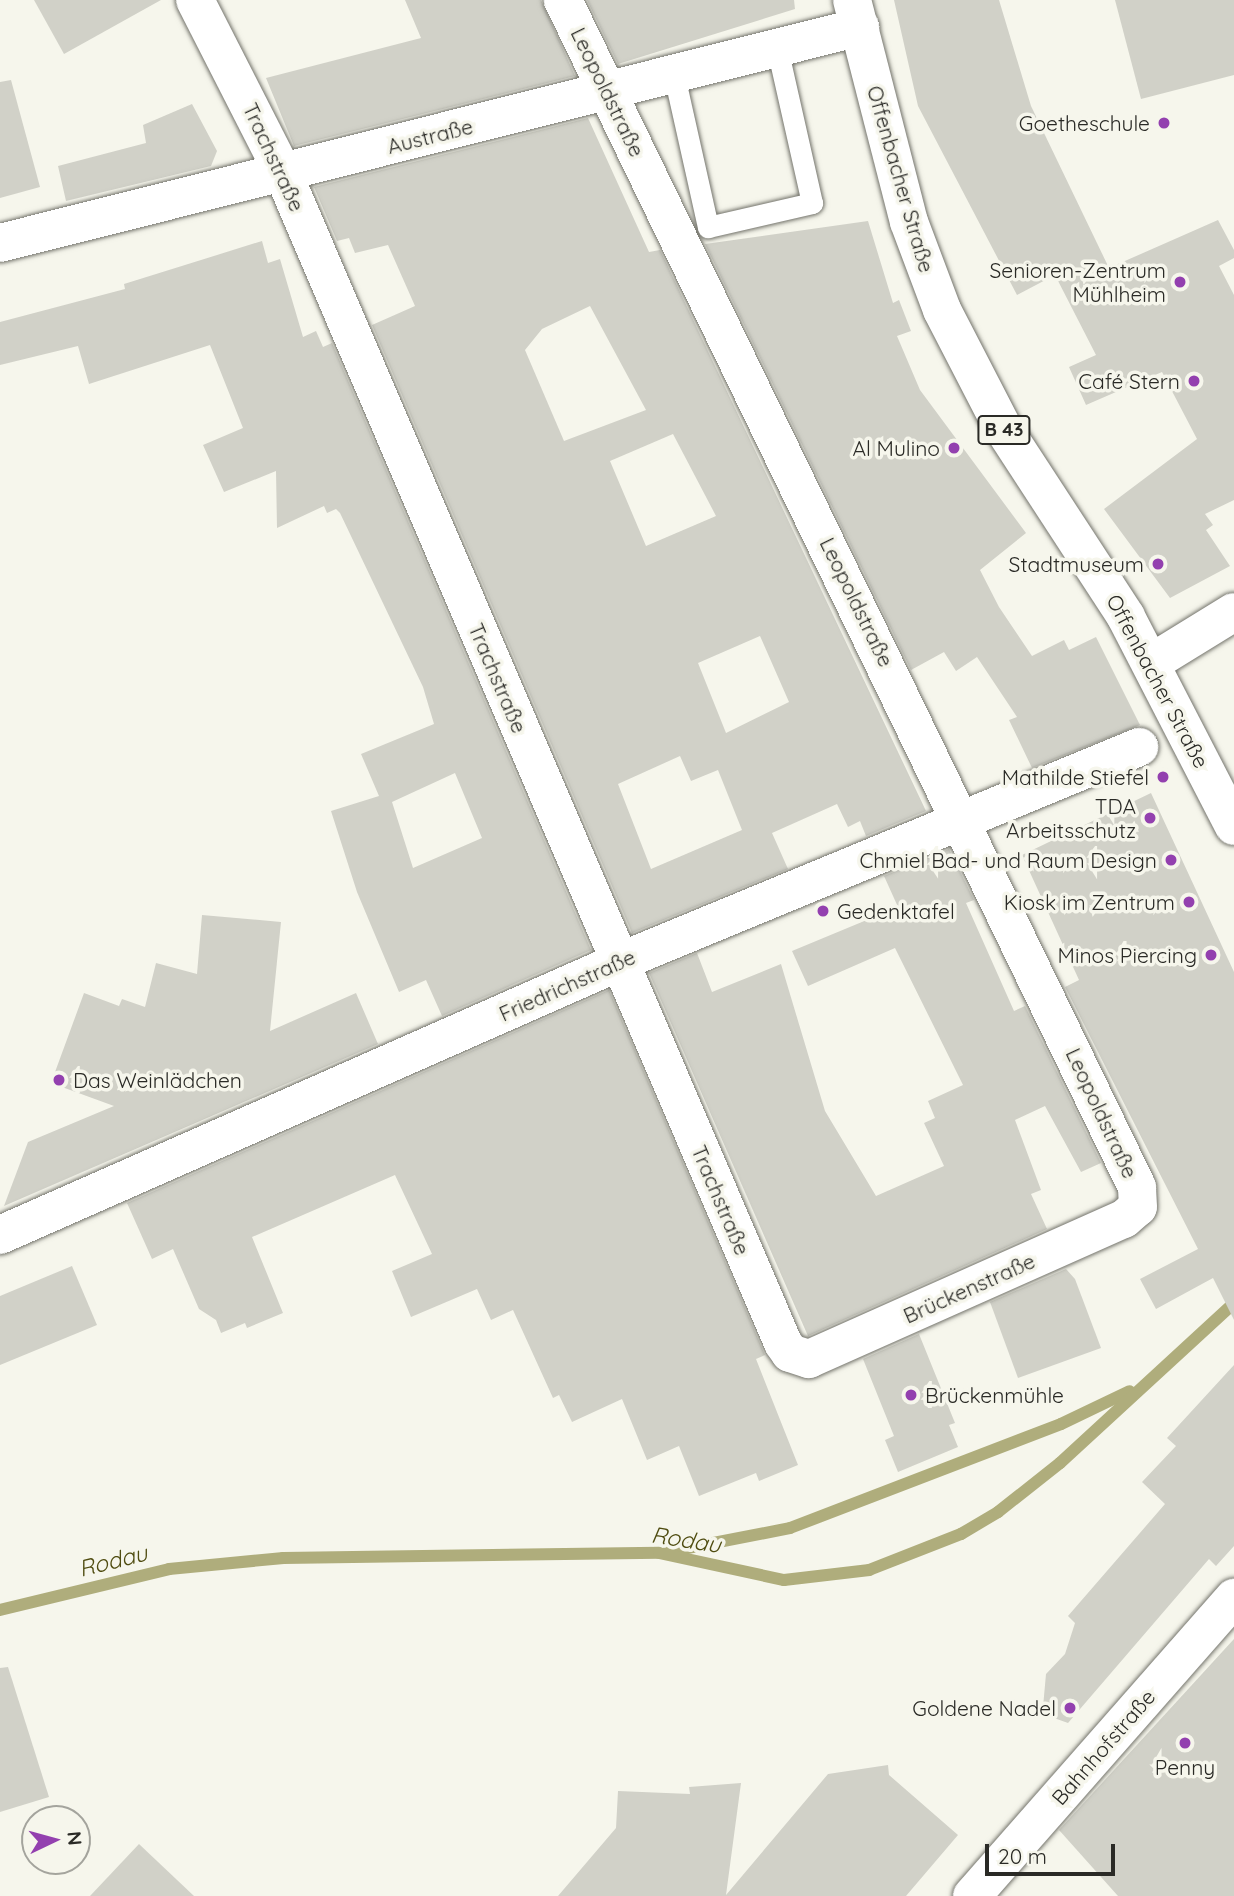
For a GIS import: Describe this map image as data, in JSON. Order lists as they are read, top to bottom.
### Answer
{
  "streets": {
    "street": [
      "Leopoldstraße",
      "Austraße",
      "Trachstraße",
      "Offenbacher Straße",
      "B 43",
      "Friedrichstraße",
      "Brückenstraße",
      "Bahnhofstraße"
    ]
  },
  "crossings": [
    ["Leopoldstraße", "Austraße"],
    ["Leopoldstraße", "Friedrichstraße"],
    ["Leopoldstraße", "Brückenstraße"],
    ["Austraße", "Trachstraße"],
    ["Austraße", "Offenbacher Straße"],
    ["Trachstraße", "Friedrichstraße"],
    ["Trachstraße", "Brückenstraße"]
  ],
  "water": ["Rodau"],
  "places": [
    "Goetheschule",
    "Senioren-Zentrum Mühlheim",
    "Café Stern",
    "Al Mulino",
    "Stadtmuseum",
    "Mathilde Stiefel",
    "TDA Arbeitsschutz",
    "Chmiel Bad- und Raum Design",
    "Kiosk im Zentrum",
    "Gedenktafel",
    "Minos Piercing",
    "Das Weinlädchen",
    "Brückenmühle",
    "Goldene Nadel",
    "Penny"
  ],
  "scale_bar": "20 m",
  "north": "right"
}
